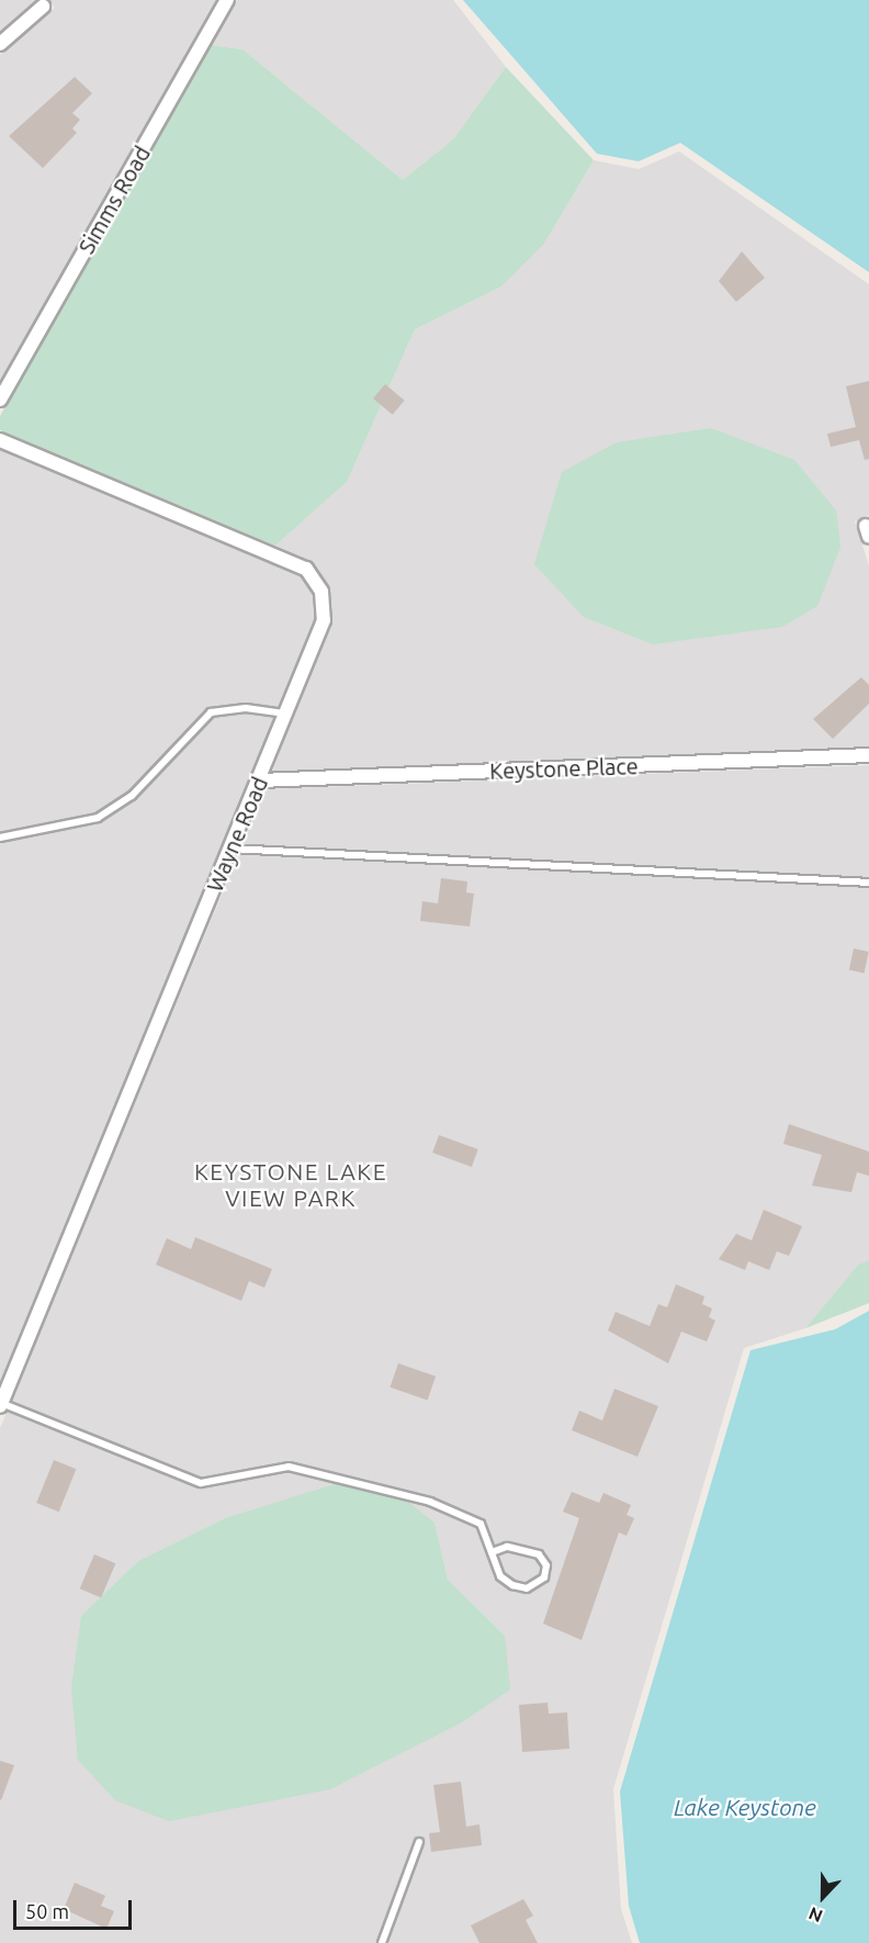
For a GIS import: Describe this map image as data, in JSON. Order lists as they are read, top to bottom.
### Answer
{
  "streets": {
    "street": ["Simms Road", "Keystone Place", "Wayne Road"]
  },
  "crossings": [
    ["Keystone Place", "Wayne Road"]
  ],
  "districts": ["KEYSTONE LAKE VIEW PARK"],
  "water": ["Lake Keystone"],
  "scale_bar": "50 m",
  "north": "bottom"
}
